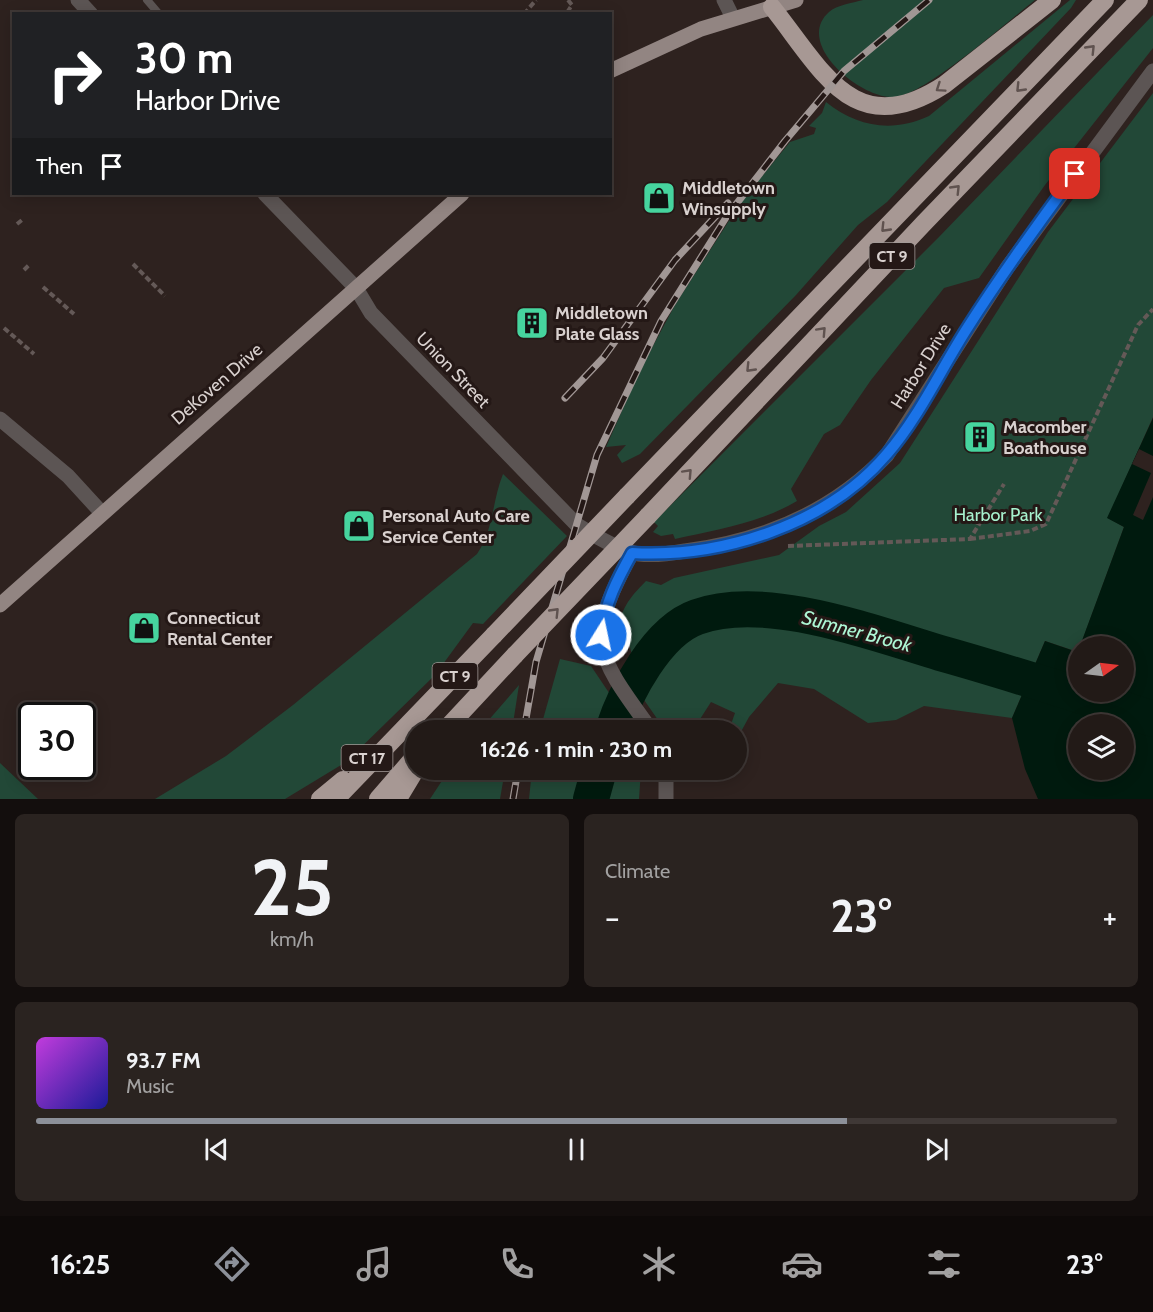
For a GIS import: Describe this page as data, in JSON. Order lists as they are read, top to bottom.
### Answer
{
  "streets": {
    "highway": ["CT 9", "CT 17"],
    "main road": ["DeKoven Drive"],
    "street": ["Harbor Drive", "Union Street"]
  },
  "crossings": [
    ["CT 9", "CT 17"],
    ["Harbor Drive", "Union Street"],
    ["Union Street", "DeKoven Drive"]
  ],
  "water": ["Sumner Brook"],
  "parks": ["Harbor Park"],
  "places": {
    "shop": ["Middletown Winsupply", "Personal Auto Care Service Center", "Connecticut Rental Center"],
    "building": ["Middletown Plate Glass", "Macomber Boathouse"]
  },
  "north": "right",
  "page": {
    "turn": ["30 m", "Harbor Drive"],
    "then": "Then",
    "limit": "30",
    "trip": "16:26 · 1 min · 230 m",
    "tile": [
      ["25", "km/h"],
      "Climate"
    ],
    "heat": ["−", "23°", "+"],
    "song": ["93.7 FM", "Music"],
    "tabs": ["16:25", "23°"]
  }
}
